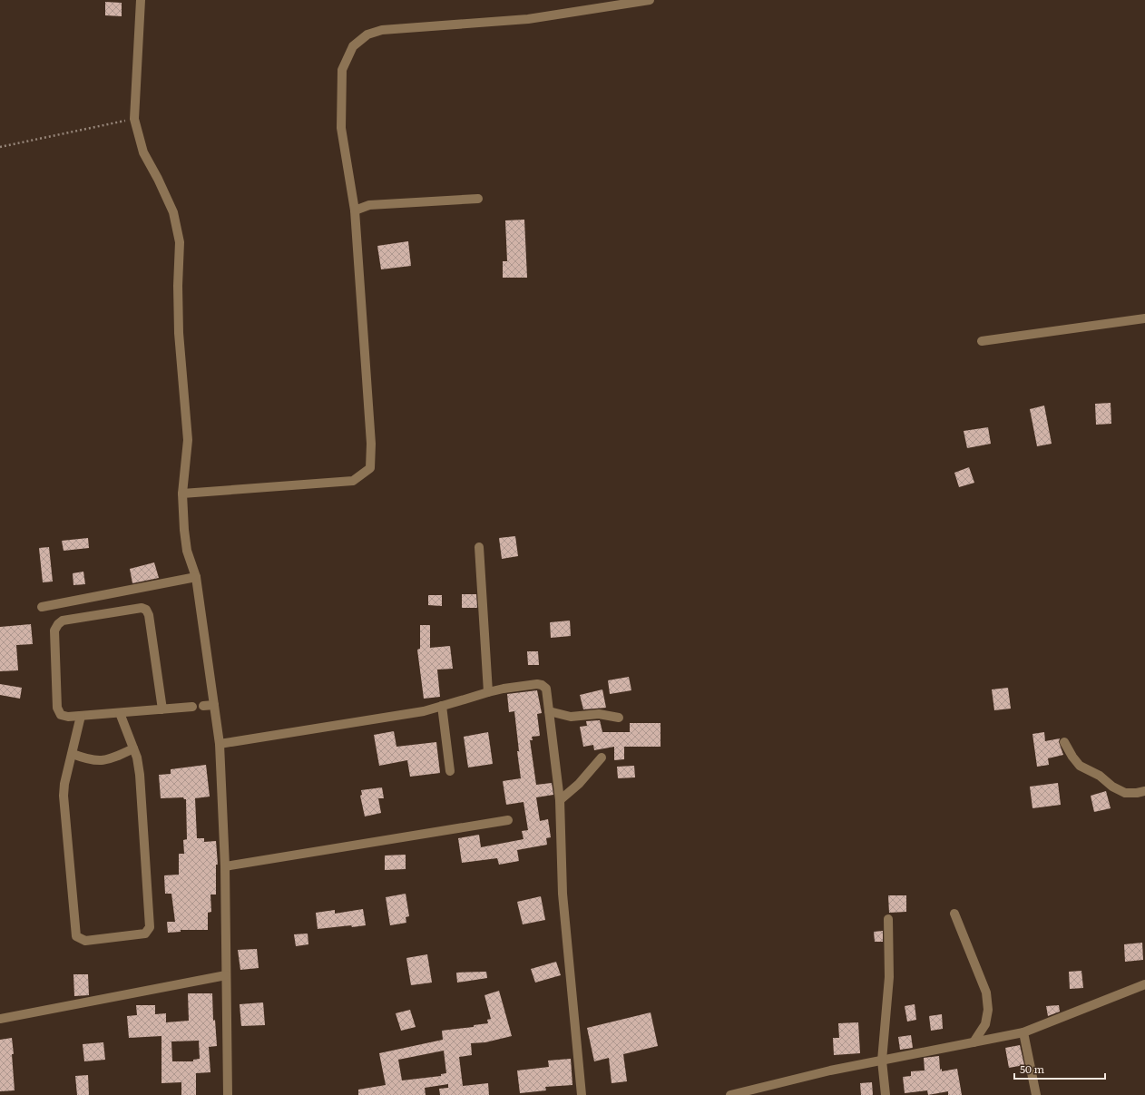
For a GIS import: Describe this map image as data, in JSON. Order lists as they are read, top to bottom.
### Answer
{
  "scale_bar": "50 m"
}
